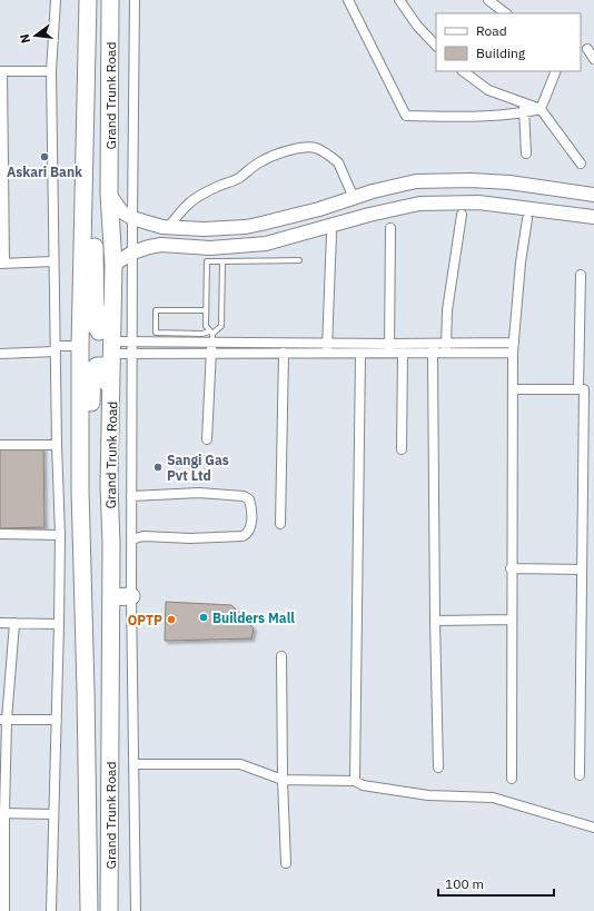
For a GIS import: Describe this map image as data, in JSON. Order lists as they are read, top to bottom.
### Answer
{
  "streets": {
    "highway": ["Grand Trunk Road"]
  },
  "places": [
    "Askari Bank",
    "Sangi Gas Pvt Ltd",
    "Builders Mall",
    "OPTP"
  ],
  "legend": ["Road", "Building"],
  "scale_bar": "100 m",
  "north": "left"
}
